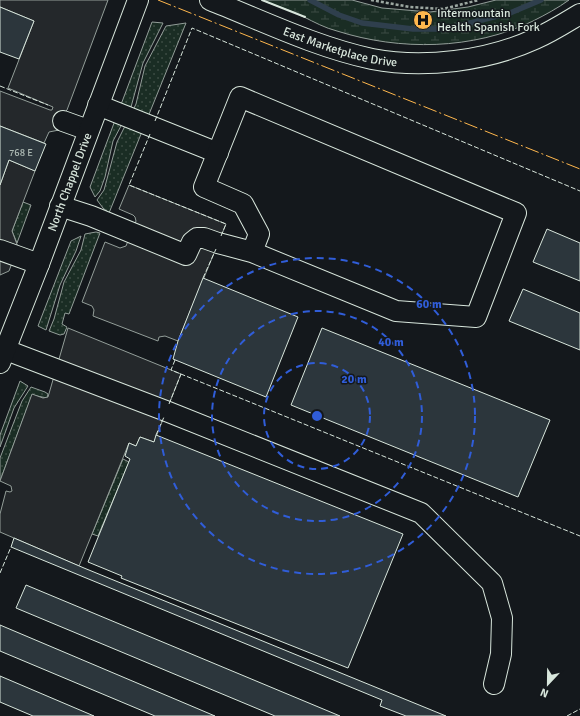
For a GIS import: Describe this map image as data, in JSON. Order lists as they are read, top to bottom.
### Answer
{
  "streets": {
    "street": ["East Marketplace Drive", "North Chappel Drive"]
  },
  "places": {
    "hospital": ["Intermountain Health Spanish Fork"]
  },
  "house_numbers": ["768 E"],
  "north": "bottom",
  "rings": ["60 m", "40 m", "20 m"]
}
